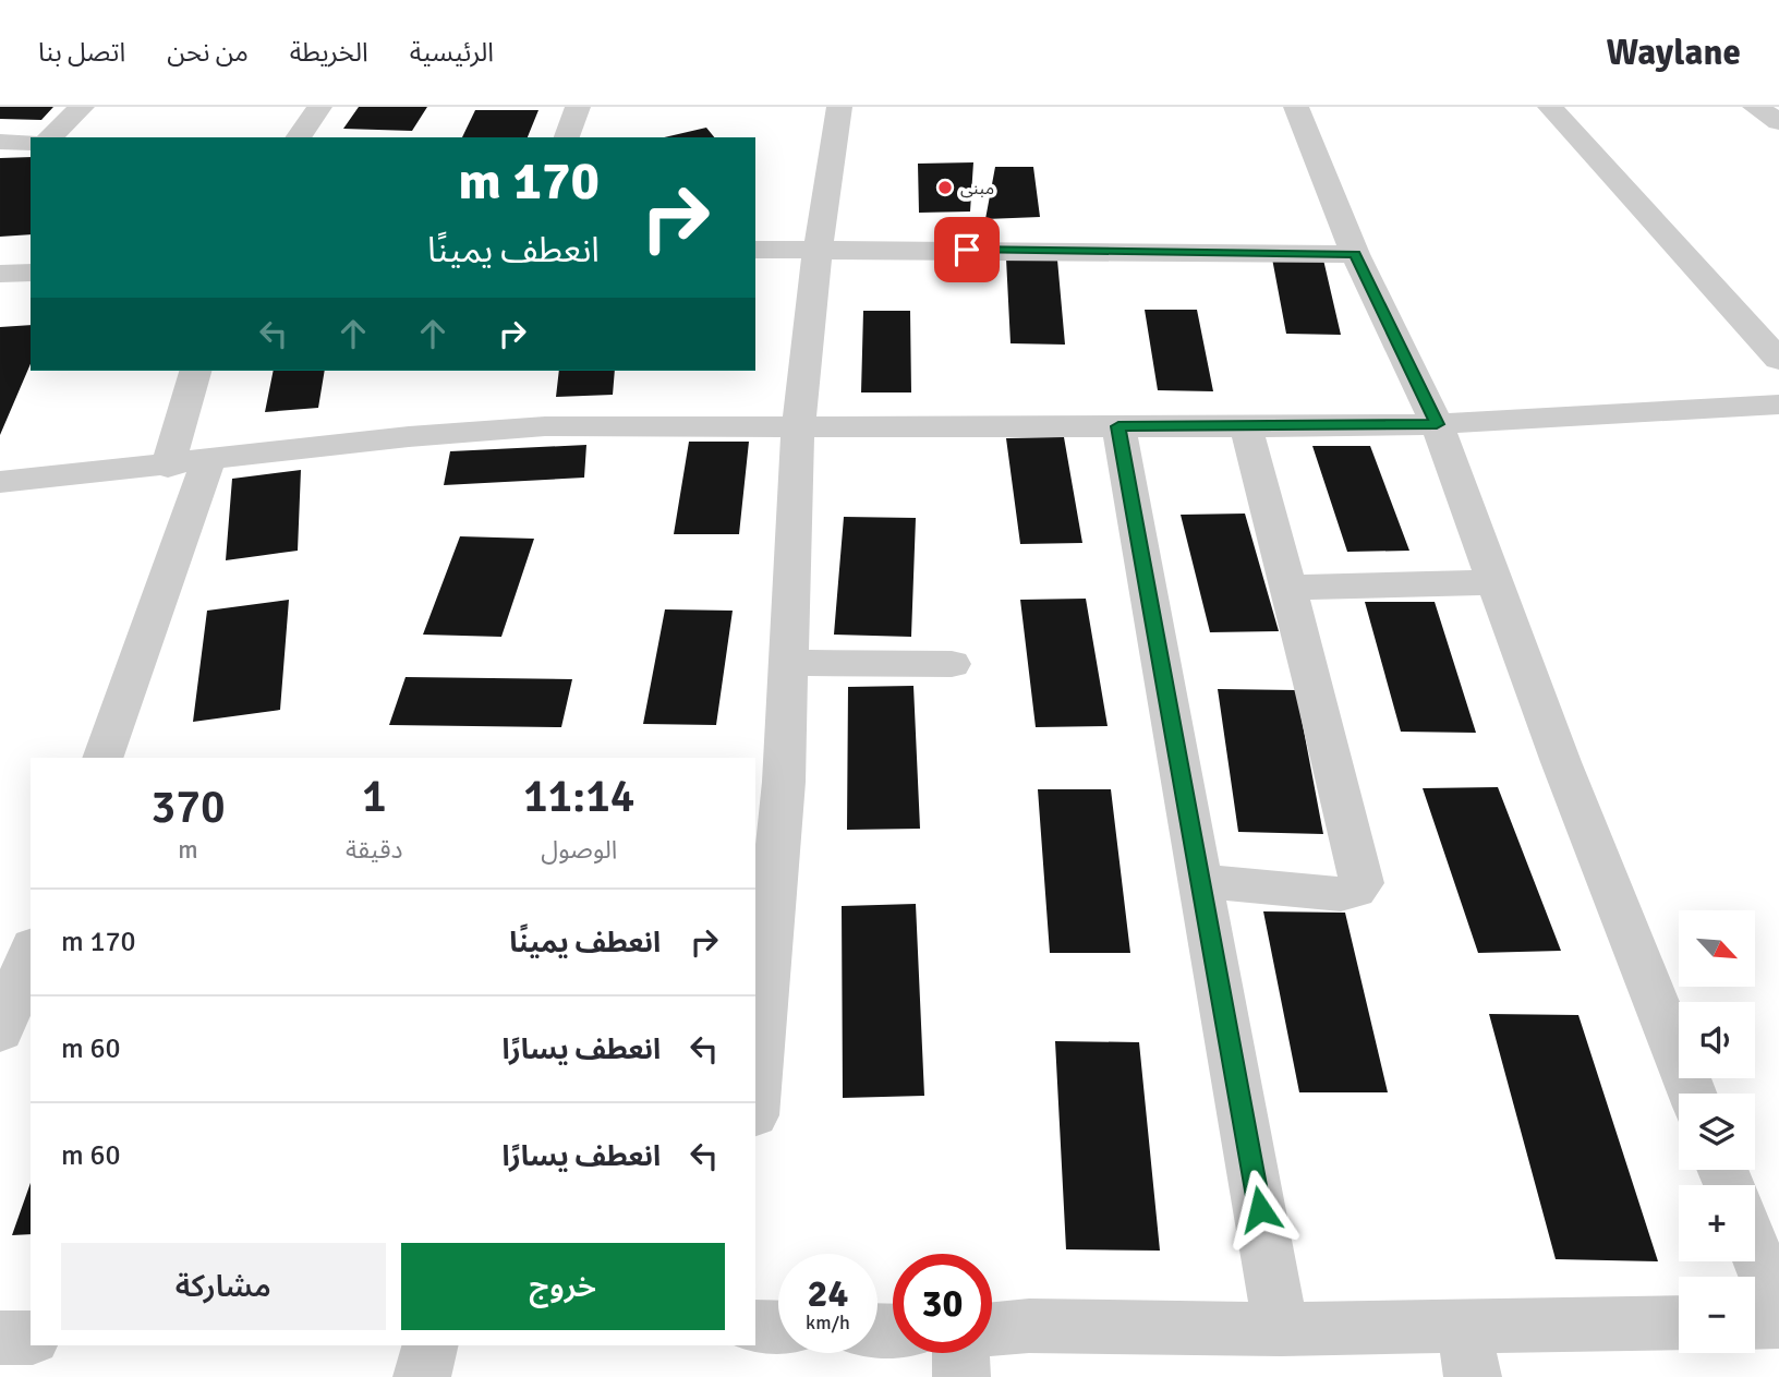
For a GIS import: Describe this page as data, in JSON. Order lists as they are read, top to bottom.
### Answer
{
  "places": ["مبنى"],
  "north": "bottom right",
  "page": {
    "header": "Waylane",
    "nav": [
      "الرئيسية",
      "الخريطة",
      "من نحن",
      "اتصل بنا"
    ],
    "turn": ["170 m", "انعطف يمينًا"],
    "eta": [
      "11:14",
      "الوصول",
      "1",
      "دقيقة",
      "370",
      "m"
    ],
    "list": [
      {
        "name": "انعطف يمينًا",
        "value": "170 m"
      },
      {
        "name": "انعطف يسارًا",
        "value": "60 m"
      },
      {
        "name": "انعطف يسارًا",
        "value": "60 m"
      }
    ],
    "map_buttons": ["+", "−"],
    "buttons": ["خروج", "مشاركة"],
    "speed": "24 km/h",
    "limit": "30"
  }
}
